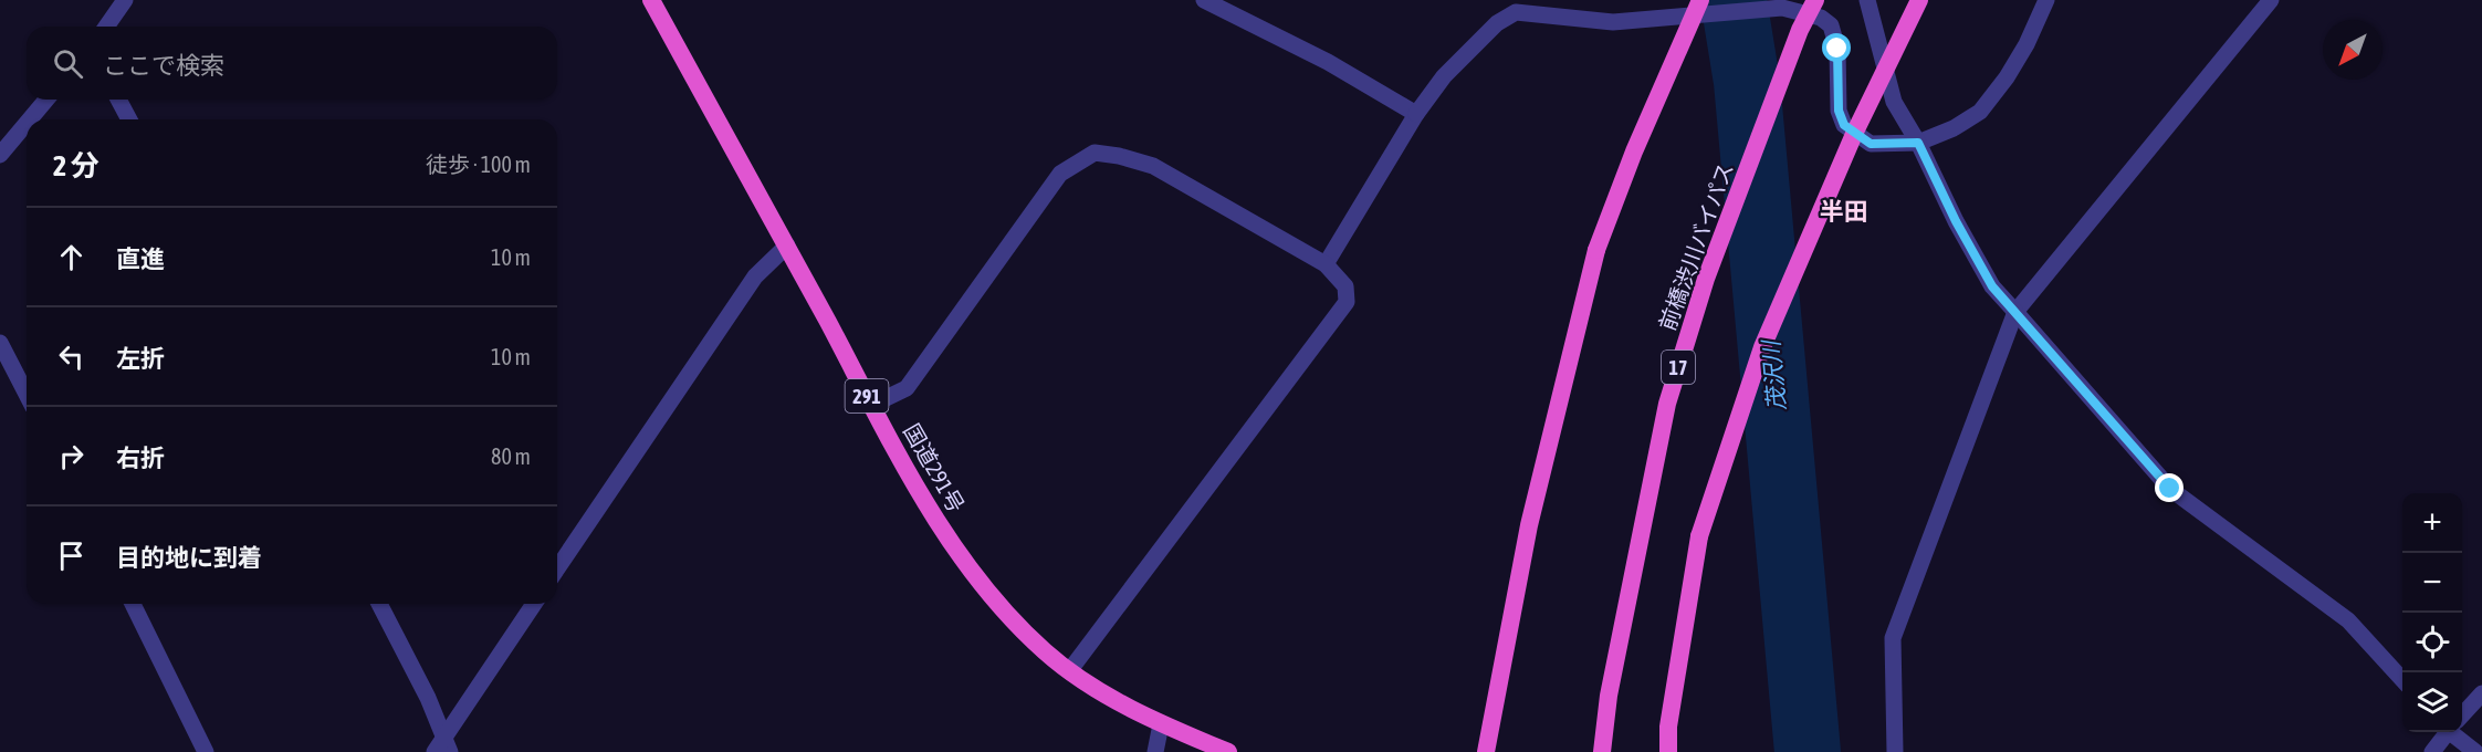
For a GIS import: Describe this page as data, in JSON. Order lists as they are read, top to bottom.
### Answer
{
  "streets": {
    "highway": [
      "前橋渋川バイパス",
      "17",
      "291",
      "国道291号"
    ]
  },
  "districts": ["半田"],
  "water": ["茂沢川"],
  "north": "bottom left",
  "page": {
    "search": "ここで検索",
    "heading": ["2 分", "徒歩 · 100 m"],
    "list": [
      ["直進", "10 m"],
      ["左折", "10 m"],
      ["右折", "80 m"],
      "目的地に到着"
    ],
    "map_buttons": ["+", "−"]
  }
}
